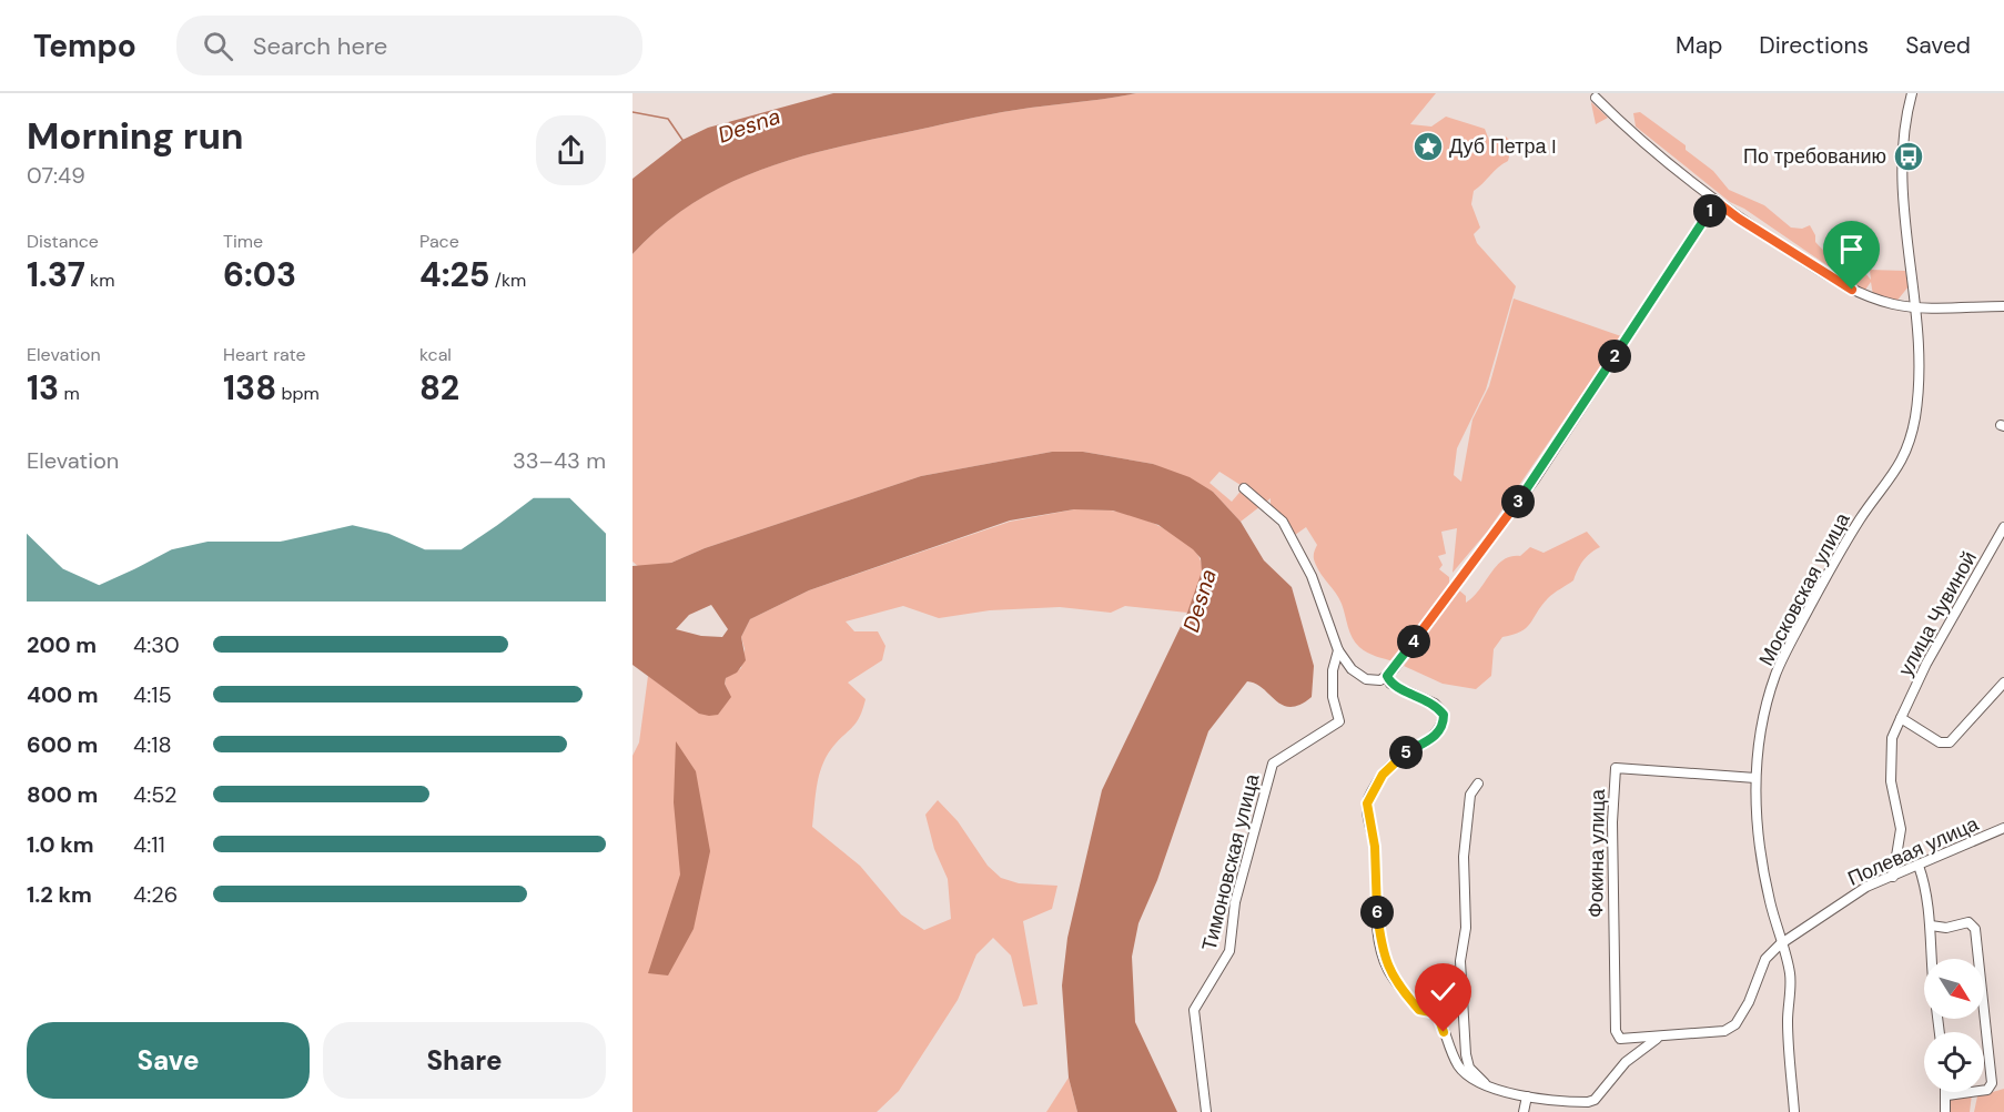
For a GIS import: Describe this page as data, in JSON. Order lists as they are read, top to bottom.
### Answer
{
  "streets": {
    "street": [
      "Московская улица",
      "улица Чувиной",
      "Полевая улица",
      "Фокина улица",
      "Тимоновская улица"
    ]
  },
  "crossings": [
    ["Московская улица", "Полевая улица"],
    ["Московская улица", "Фокина улица"],
    ["улица Чувиной", "Полевая улица"],
    ["Полевая улица", "Фокина улица"]
  ],
  "water": ["Desna"],
  "places": {
    "place": ["Дуб Петра I"],
    "bus stop": ["По требованию"]
  },
  "north": "bottom right",
  "page": {
    "header": "Tempo",
    "search": "Search here",
    "nav": ["Map", "Directions", "Saved"],
    "heading": ["Morning run", "07:49"],
    "pins": [
      "1",
      "2",
      "3",
      "4",
      "5",
      "6"
    ],
    "stats": [
      ["Distance", "1.37 km"],
      ["Time", "6:03"],
      ["Pace", "4:25 /km"],
      ["Elevation", "13 m"],
      ["Heart rate", "138 bpm"],
      ["kcal", "82"]
    ],
    "chart": ["Elevation", "33–43 m"],
    "list": [
      {
        "name": "200 m",
        "note": "4:30"
      },
      {
        "name": "400 m",
        "note": "4:15"
      },
      {
        "name": "600 m",
        "note": "4:18"
      },
      {
        "name": "800 m",
        "note": "4:52"
      },
      {
        "name": "1.0 km",
        "note": "4:11"
      },
      {
        "name": "1.2 km",
        "note": "4:26"
      }
    ],
    "buttons": ["Save", "Share"]
  }
}
